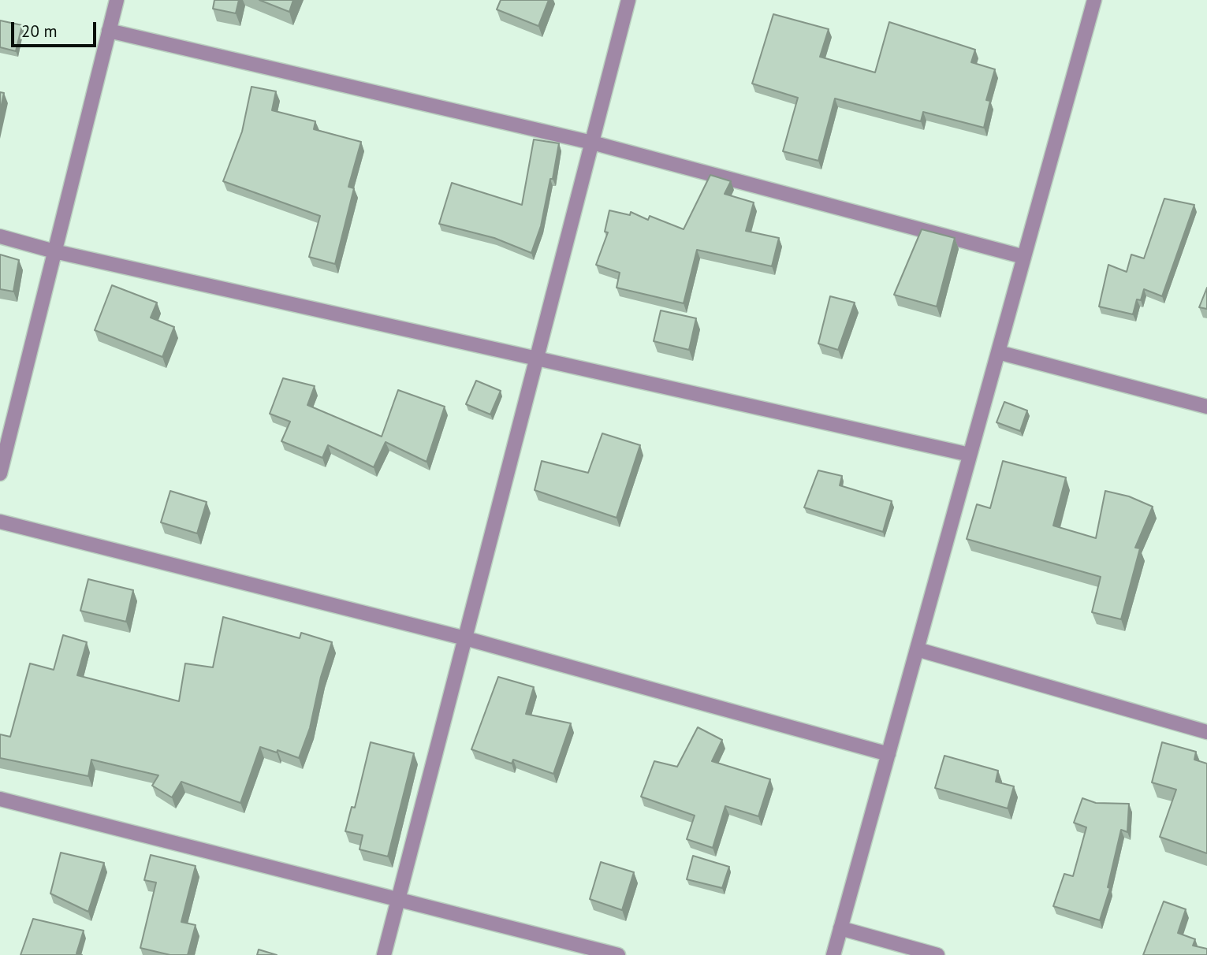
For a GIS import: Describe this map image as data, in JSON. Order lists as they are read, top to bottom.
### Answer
{
  "scale_bar": "20 m"
}
